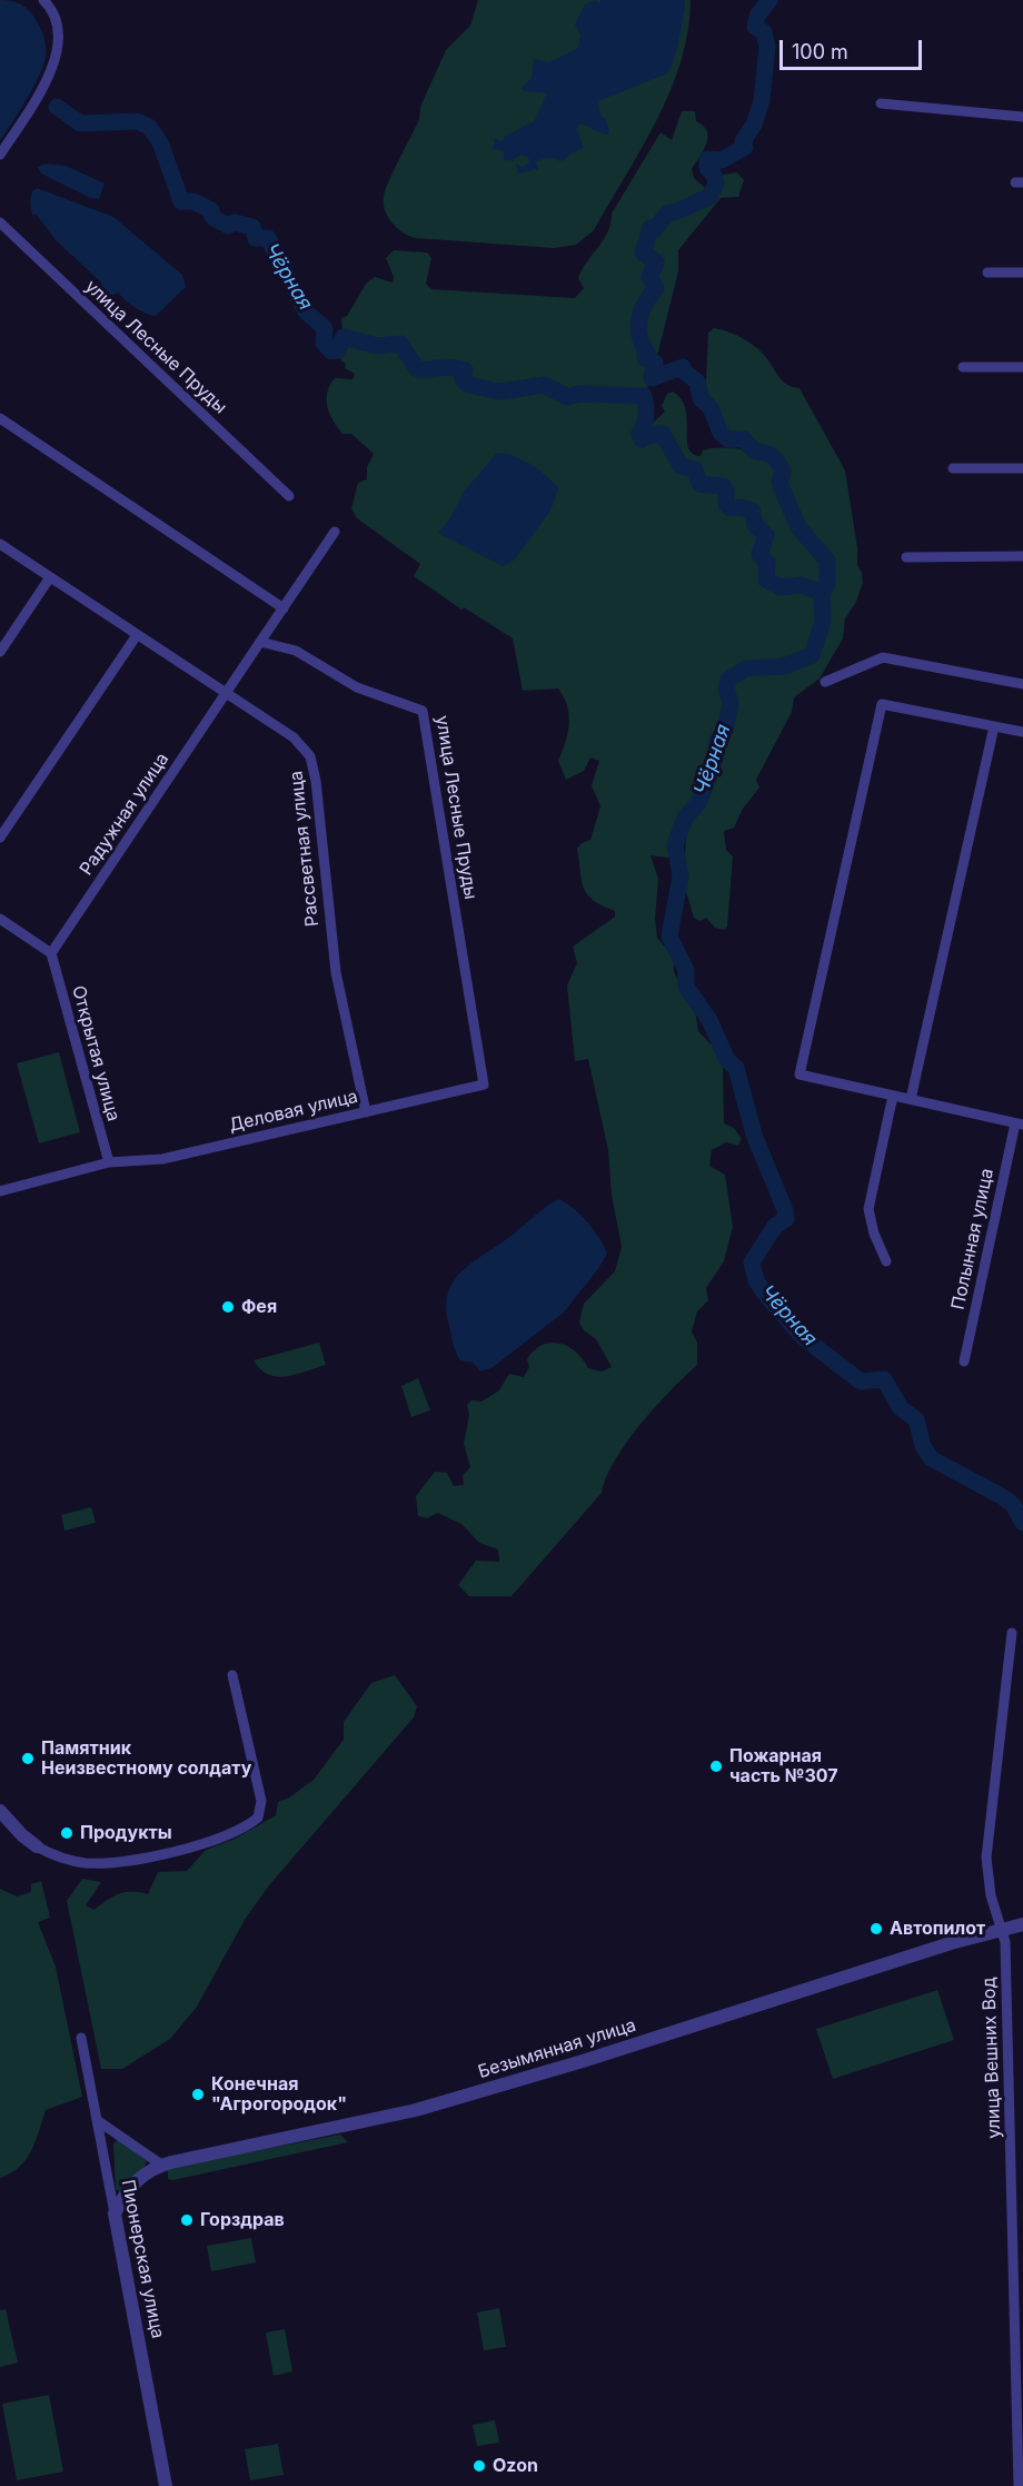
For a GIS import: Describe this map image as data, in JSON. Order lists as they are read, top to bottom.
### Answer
{
  "streets": {
    "street": [
      "улица Лесные Пруды",
      "Радужная улица",
      "Рассветная улица",
      "Открытая улица",
      "Деловая улица",
      "Полынная улица",
      "Безымянная улица",
      "улица Вешних Вод",
      "Пионерская улица"
    ]
  },
  "crossings": [
    ["улица Лесные Пруды", "Радужная улица"],
    ["улица Лесные Пруды", "Деловая улица"],
    ["Радужная улица", "Рассветная улица"],
    ["Радужная улица", "Открытая улица"],
    ["Рассветная улица", "Деловая улица"],
    ["Открытая улица", "Деловая улица"],
    ["Безымянная улица", "улица Вешних Вод"],
    ["Безымянная улица", "Пионерская улица"]
  ],
  "water": ["Чёрная"],
  "places": [
    "Фея",
    "Памятник Неизвестному солдату",
    "Пожарная часть №307",
    "Продукты",
    "Автопилот",
    "Конечная \"Агрогородок\"",
    "Горздрав",
    "Ozon"
  ],
  "scale_bar": "100 m"
}
